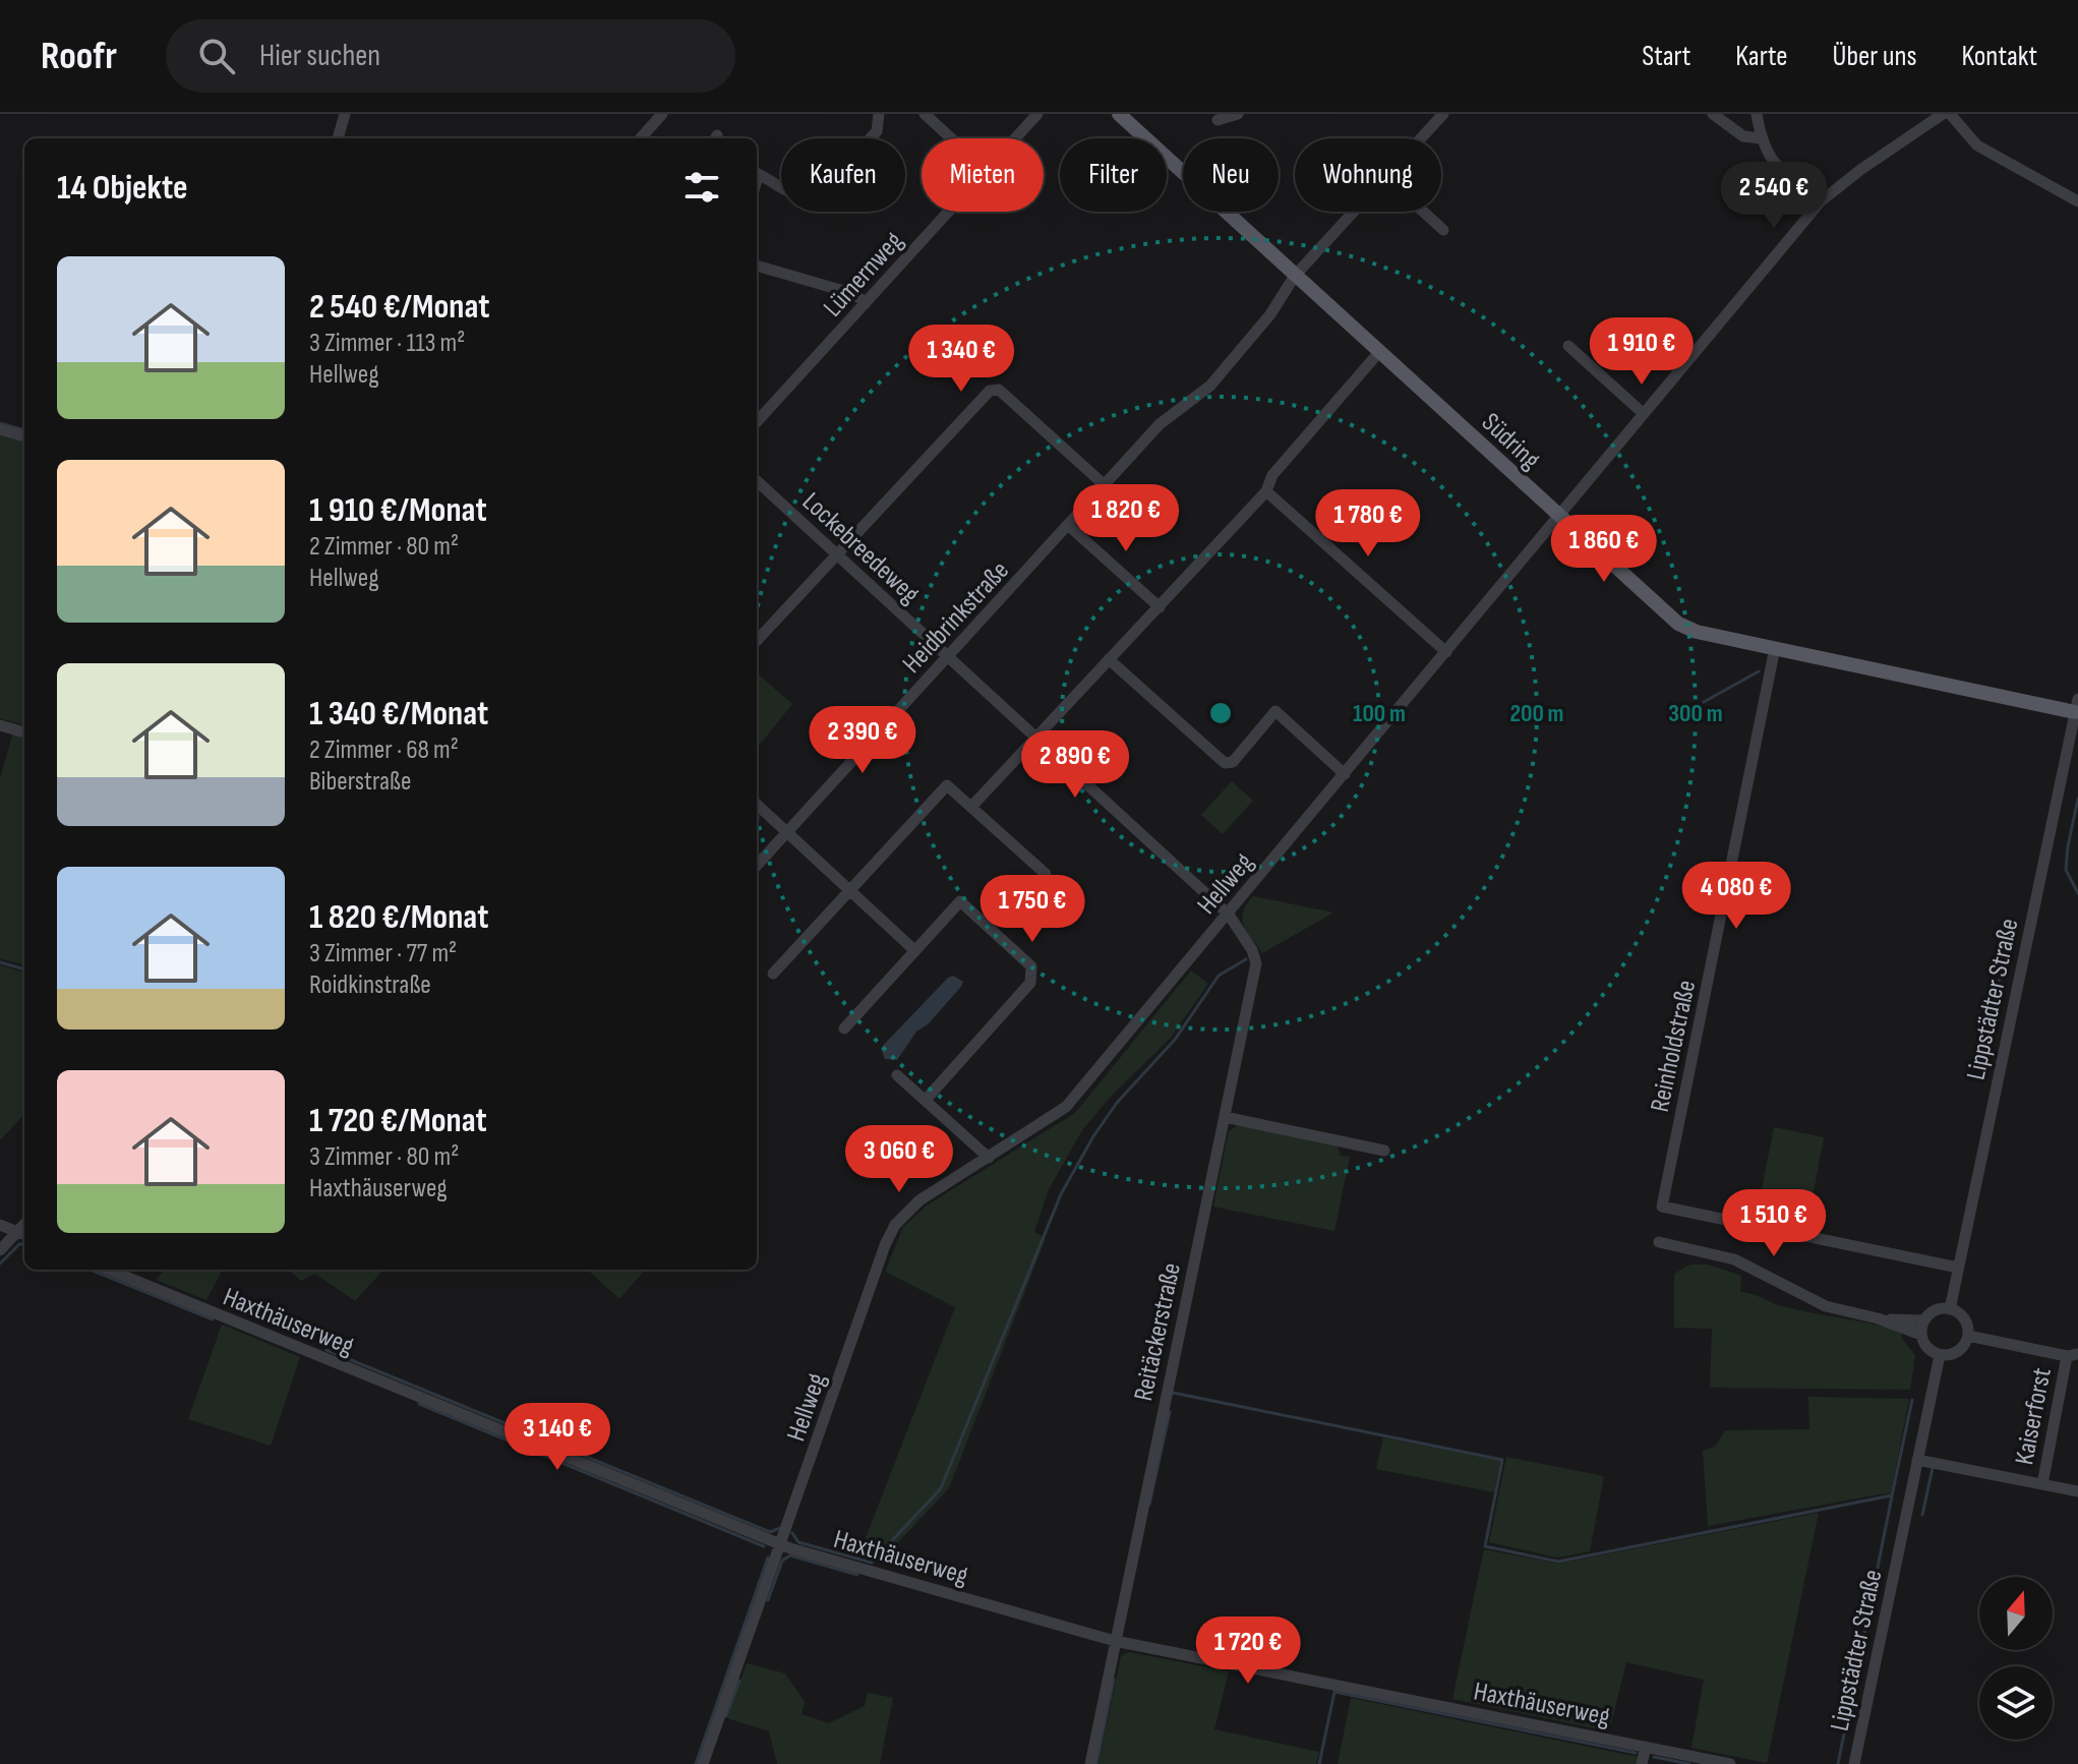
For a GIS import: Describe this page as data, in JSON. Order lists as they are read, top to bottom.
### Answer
{
  "streets": {
    "main road": ["Südring"],
    "street": [
      "Lümernweg",
      "Lockebreedeweg",
      "Heidbrinkstraße",
      "Hellweg",
      "Lippstädter Straße",
      "Reinholdstraße",
      "Haxthäuserweg",
      "Reitäckerstraße",
      "Kaiserforst"
    ]
  },
  "crossings": [
    ["Südring", "Heidbrinkstraße"],
    ["Südring", "Hellweg"],
    ["Südring", "Lippstädter Straße"],
    ["Südring", "Reinholdstraße"],
    ["Lockebreedeweg", "Heidbrinkstraße"],
    ["Lockebreedeweg", "Hellweg"],
    ["Lockebreedeweg", "Reitäckerstraße"],
    ["Hellweg", "Haxthäuserweg"],
    ["Hellweg", "Reitäckerstraße"],
    ["Lippstädter Straße", "Reinholdstraße"],
    ["Lippstädter Straße", "Kaiserforst"],
    ["Haxthäuserweg", "Reitäckerstraße"]
  ],
  "north": "top",
  "page": {
    "header": "Roofr",
    "search": "Hier suchen",
    "nav": [
      "Start",
      "Karte",
      "Über uns",
      "Kontakt"
    ],
    "chip": [
      "Kaufen",
      "Mieten",
      "Filter",
      "Neu",
      "Wohnung"
    ],
    "heading": "14 Objekte",
    "price": [
      "2 540 €",
      "1 910 €",
      "1 340 €",
      "1 820 €",
      "1 780 €",
      "1 860 €",
      "2 390 €",
      "2 890 €",
      "4 080 €",
      "1 750 €",
      "3 060 €",
      "1 510 €",
      "3 140 €",
      "1 720 €"
    ],
    "list": [
      {
        "name": "2 540 €/Monat",
        "note": "3 Zimmer · 113 m² · Hellweg"
      },
      {
        "name": "1 910 €/Monat",
        "note": "2 Zimmer · 80 m² · Hellweg"
      },
      {
        "name": "1 340 €/Monat",
        "note": "2 Zimmer · 68 m² · Biberstraße"
      },
      {
        "name": "1 820 €/Monat",
        "note": "3 Zimmer · 77 m² · Roidkinstraße"
      },
      {
        "name": "1 720 €/Monat",
        "note": "3 Zimmer · 80 m² · Haxthäuserweg"
      }
    ]
  },
  "rings": ["100 m", "200 m", "300 m"]
}
